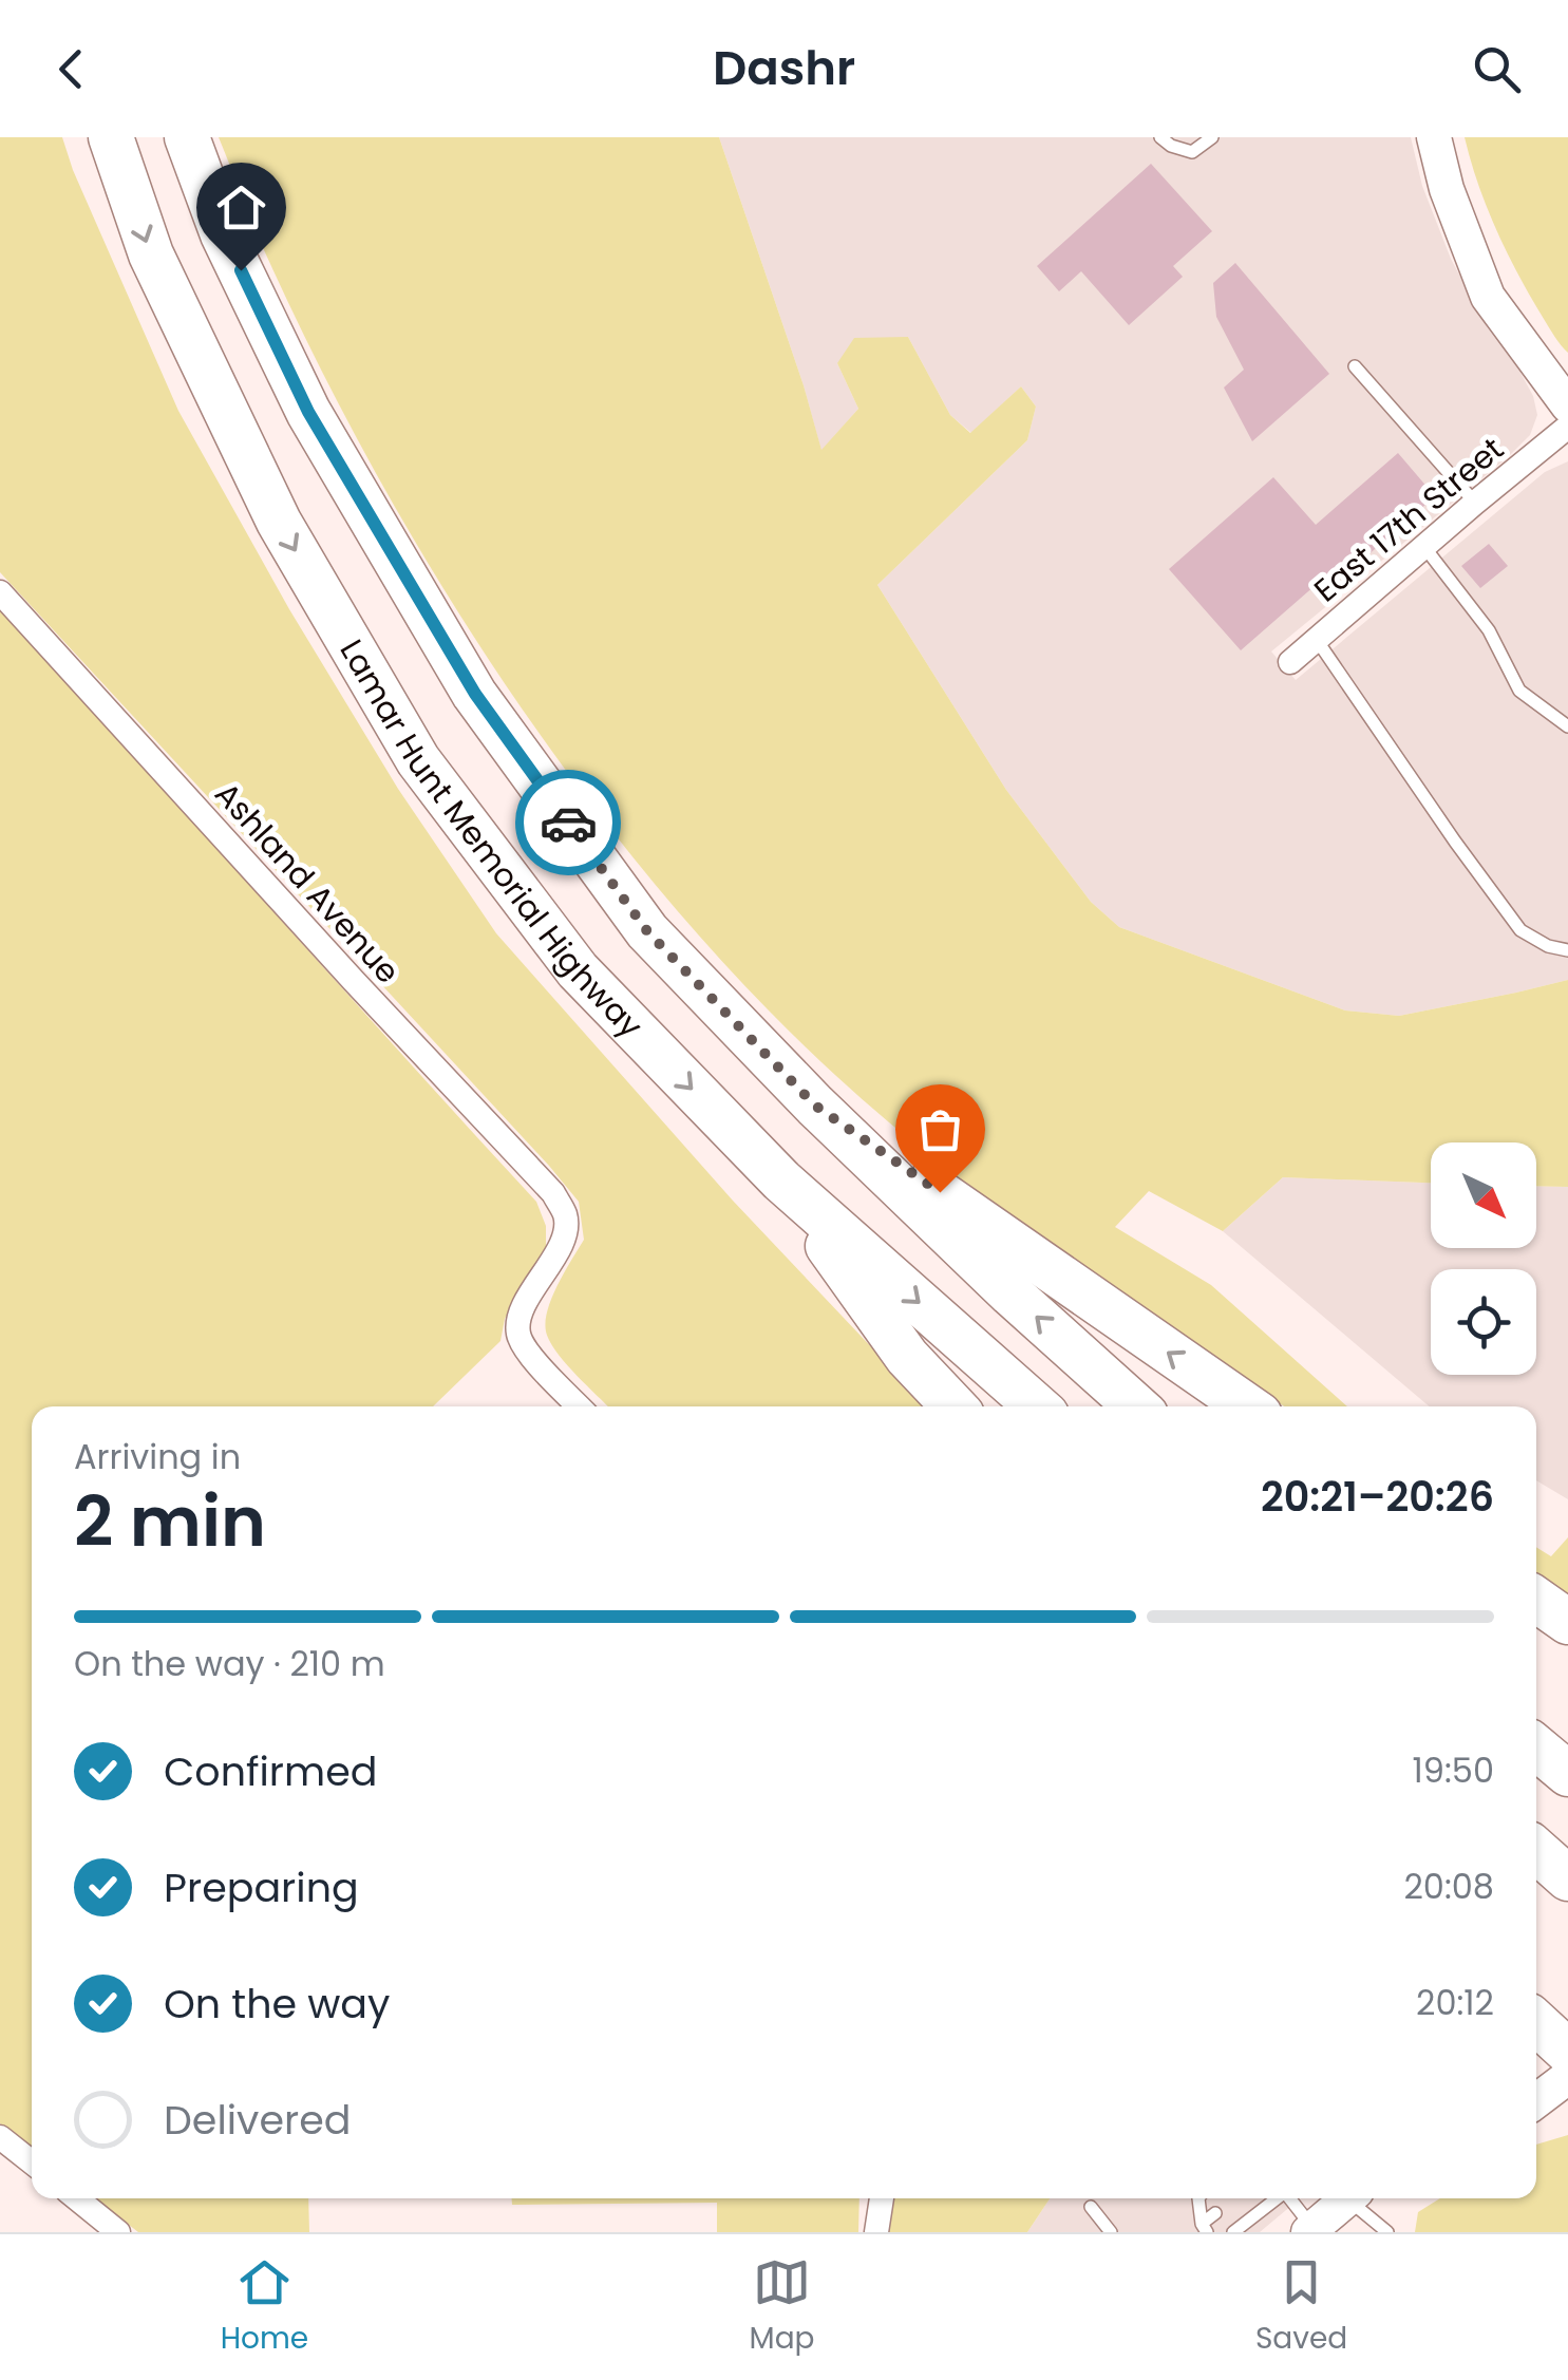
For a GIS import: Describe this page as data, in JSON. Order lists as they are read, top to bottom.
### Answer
{
  "streets": {
    "highway": ["Lamar Hunt Memorial Highway"],
    "street": ["East 17th Street", "Ashland Avenue"]
  },
  "north": "bottom right",
  "page": {
    "header": "Dashr",
    "heading": ["2 min", "Arriving in", "20:21–20:26"],
    "bar": "On the way · 210 m",
    "list": [
      ["Confirmed", "19:50"],
      ["Preparing", "20:08"],
      ["On the way", "20:12"],
      "Delivered"
    ],
    "tabs": ["Home", "Map", "Saved"]
  }
}
